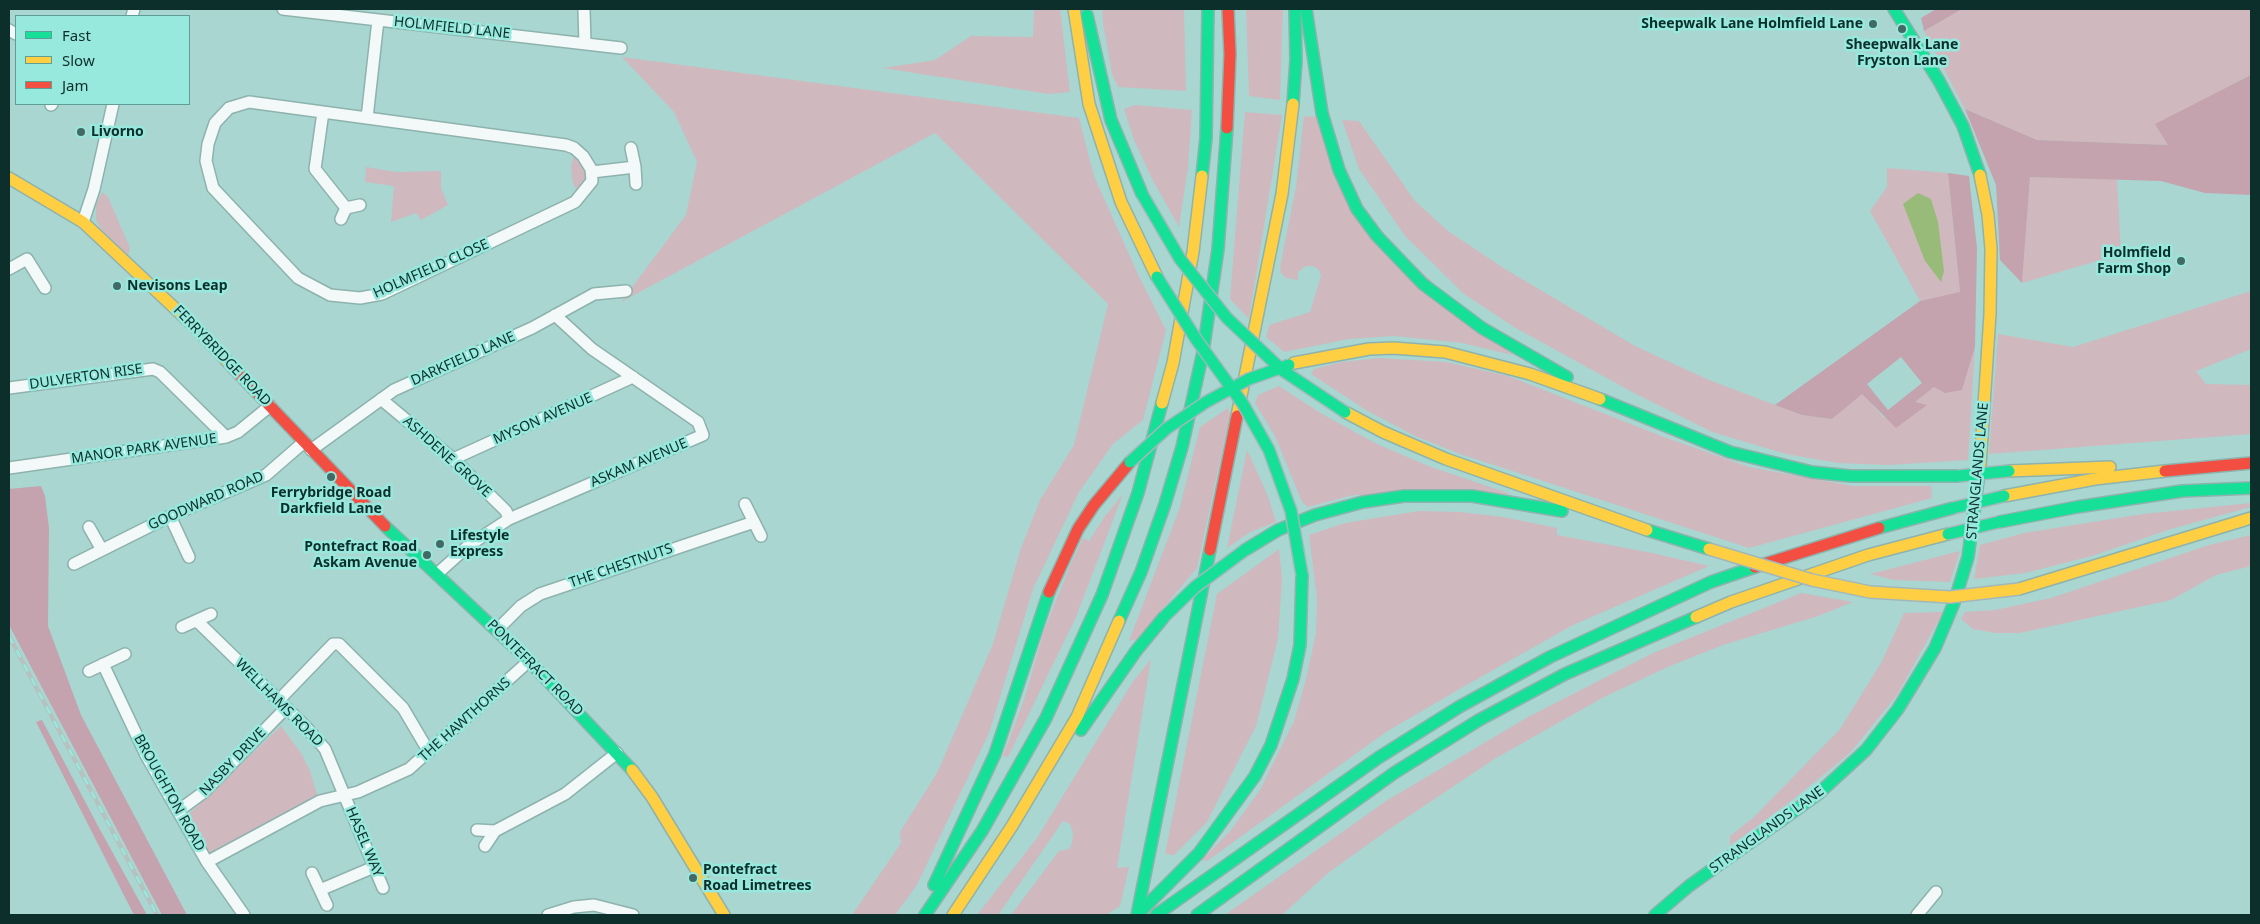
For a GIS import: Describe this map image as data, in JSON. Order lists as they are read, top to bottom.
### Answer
{
  "streets": {
    "main road": ["FERRYBRIDGE ROAD", "STRANGLANDS LANE", "PONTEFRACT ROAD"],
    "street": [
      "HOLMFIELD LANE",
      "HOLMFIELD CLOSE",
      "DARKFIELD LANE",
      "DULVERTON RISE",
      "MYSON AVENUE",
      "MANOR PARK AVENUE",
      "ASHDENE GROVE",
      "ASKAM AVENUE",
      "GOODWARD ROAD",
      "THE CHESTNUTS",
      "WELLHAMS ROAD",
      "THE HAWTHORNS",
      "NASBY DRIVE",
      "BROUGHTON ROAD",
      "HASEL WAY"
    ]
  },
  "crossings": [
    ["FERRYBRIDGE ROAD", "DARKFIELD LANE"],
    ["FERRYBRIDGE ROAD", "MANOR PARK AVENUE"],
    ["FERRYBRIDGE ROAD", "GOODWARD ROAD"],
    ["FERRYBRIDGE ROAD", "PONTEFRACT ROAD"],
    ["DARKFIELD LANE", "ASHDENE GROVE"],
    ["DARKFIELD LANE", "ASKAM AVENUE"],
    ["DARKFIELD LANE", "GOODWARD ROAD"],
    ["DARKFIELD LANE", "PONTEFRACT ROAD"],
    ["DULVERTON RISE", "MANOR PARK AVENUE"],
    ["MYSON AVENUE", "ASHDENE GROVE"],
    ["MYSON AVENUE", "ASKAM AVENUE"],
    ["ASHDENE GROVE", "ASKAM AVENUE"],
    ["ASKAM AVENUE", "PONTEFRACT ROAD"],
    ["GOODWARD ROAD", "PONTEFRACT ROAD"],
    ["THE CHESTNUTS", "PONTEFRACT ROAD"],
    ["PONTEFRACT ROAD", "THE HAWTHORNS"],
    ["WELLHAMS ROAD", "THE HAWTHORNS"],
    ["WELLHAMS ROAD", "NASBY DRIVE"],
    ["WELLHAMS ROAD", "HASEL WAY"],
    ["THE HAWTHORNS", "NASBY DRIVE"],
    ["THE HAWTHORNS", "BROUGHTON ROAD"],
    ["THE HAWTHORNS", "HASEL WAY"],
    ["NASBY DRIVE", "BROUGHTON ROAD"]
  ],
  "places": [
    "Sheepwalk Lane Holmfield Lane",
    "Sheepwalk Lane Fryston Lane",
    "Livorno",
    "Holmfield Farm Shop",
    "Nevisons Leap",
    "Ferrybridge Road Darkfield Lane",
    "Lifestyle Express",
    "Pontefract Road Askam Avenue",
    "Pontefract Road Limetrees"
  ],
  "legend": ["Fast", "Slow", "Jam"]
}
